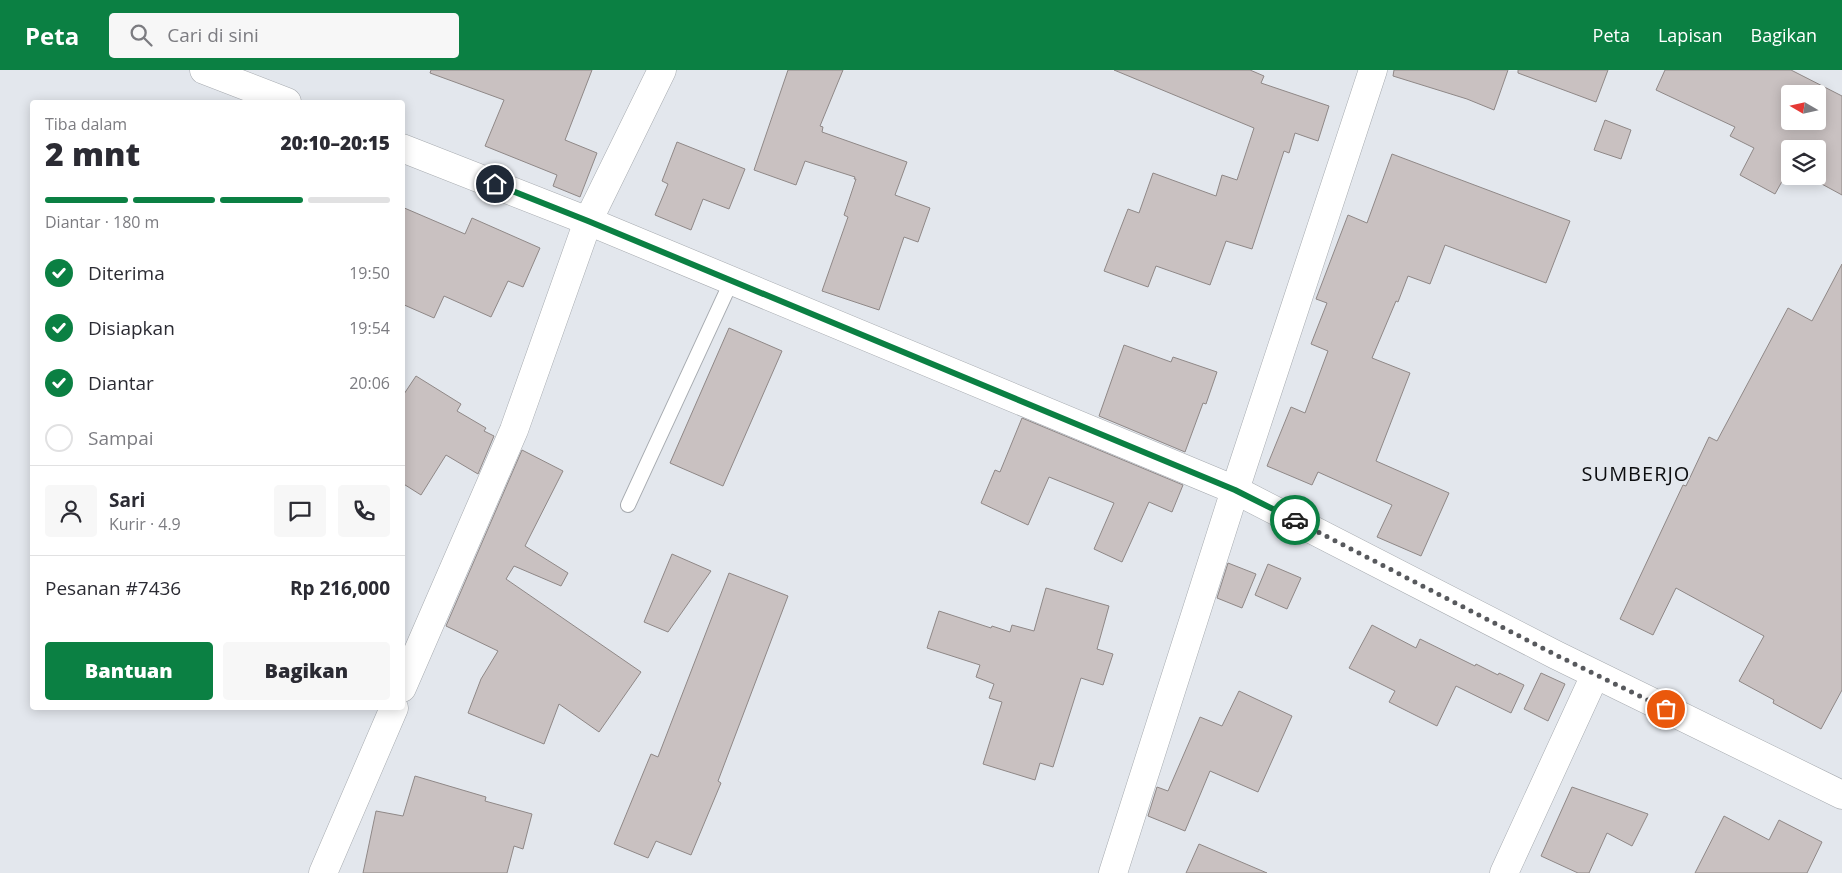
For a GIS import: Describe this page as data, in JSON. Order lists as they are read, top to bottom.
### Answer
{
  "districts": ["SUMBERJO"],
  "north": "left",
  "page": {
    "header": "Peta",
    "search": "Cari di sini",
    "nav": ["Peta", "Lapisan", "Bagikan"],
    "heading": ["2 mnt", "Tiba dalam", "20:10–20:15"],
    "panel": [
      "Sari",
      "Kurir · 4.9",
      "Pesanan #7436",
      "Rp 216,000"
    ],
    "bar": "Diantar · 180 m",
    "list": [
      ["Diterima", "19:50"],
      ["Disiapkan", "19:54"],
      ["Diantar", "20:06"],
      "Sampai"
    ],
    "buttons": ["Bantuan", "Bagikan"]
  }
}
